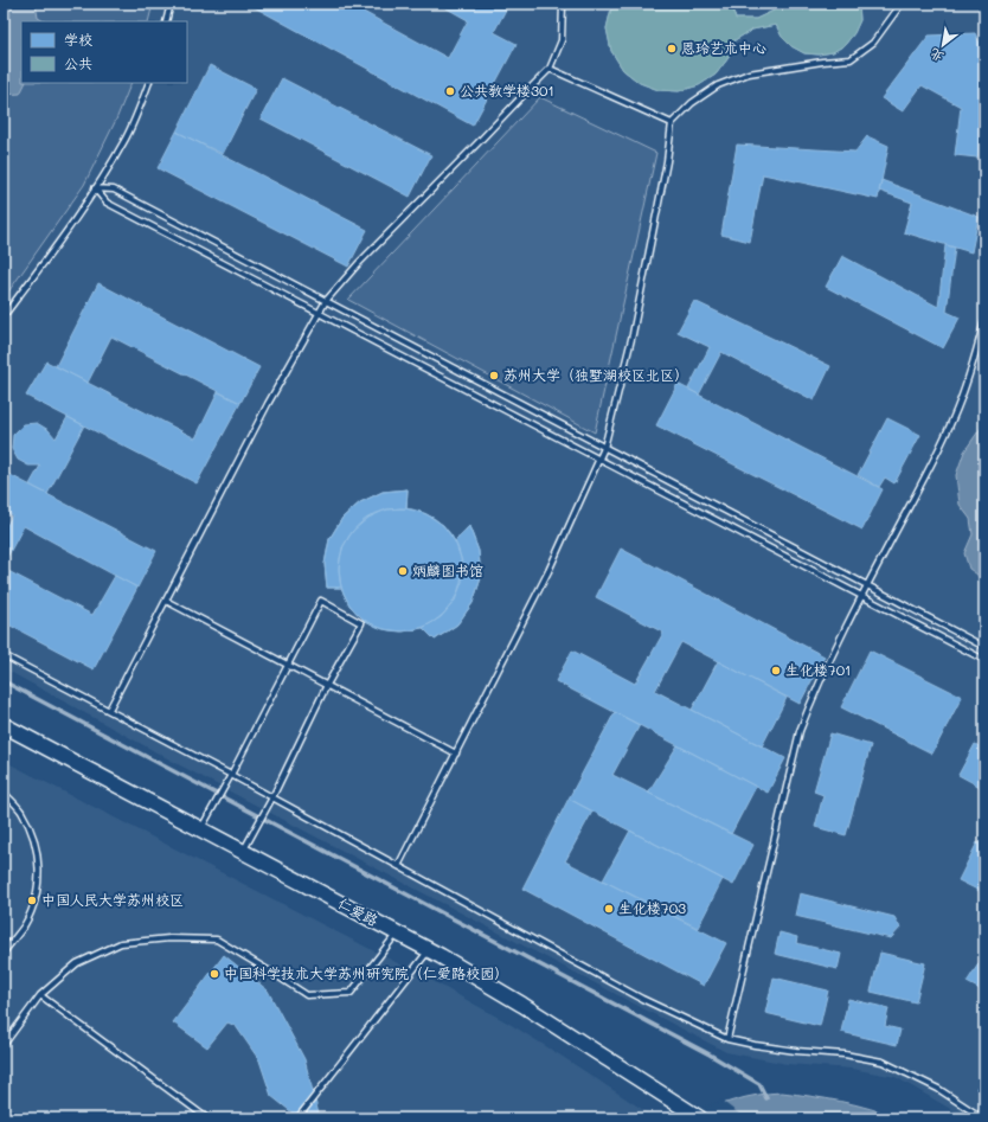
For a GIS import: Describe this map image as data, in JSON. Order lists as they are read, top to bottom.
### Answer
{
  "streets": {
    "main road": ["仁爱路"]
  },
  "places": [
    "恩玲艺术中心",
    "公共教学楼301",
    "苏州大学（独墅湖校区北区）",
    "炳麟图书馆",
    "生化楼701",
    "中国人民大学苏州校区",
    "生化楼703",
    "中国科学技术大学苏州研究院（仁爱路校园）"
  ],
  "legend": ["学校", "公共"],
  "north": "bottom left"
}
